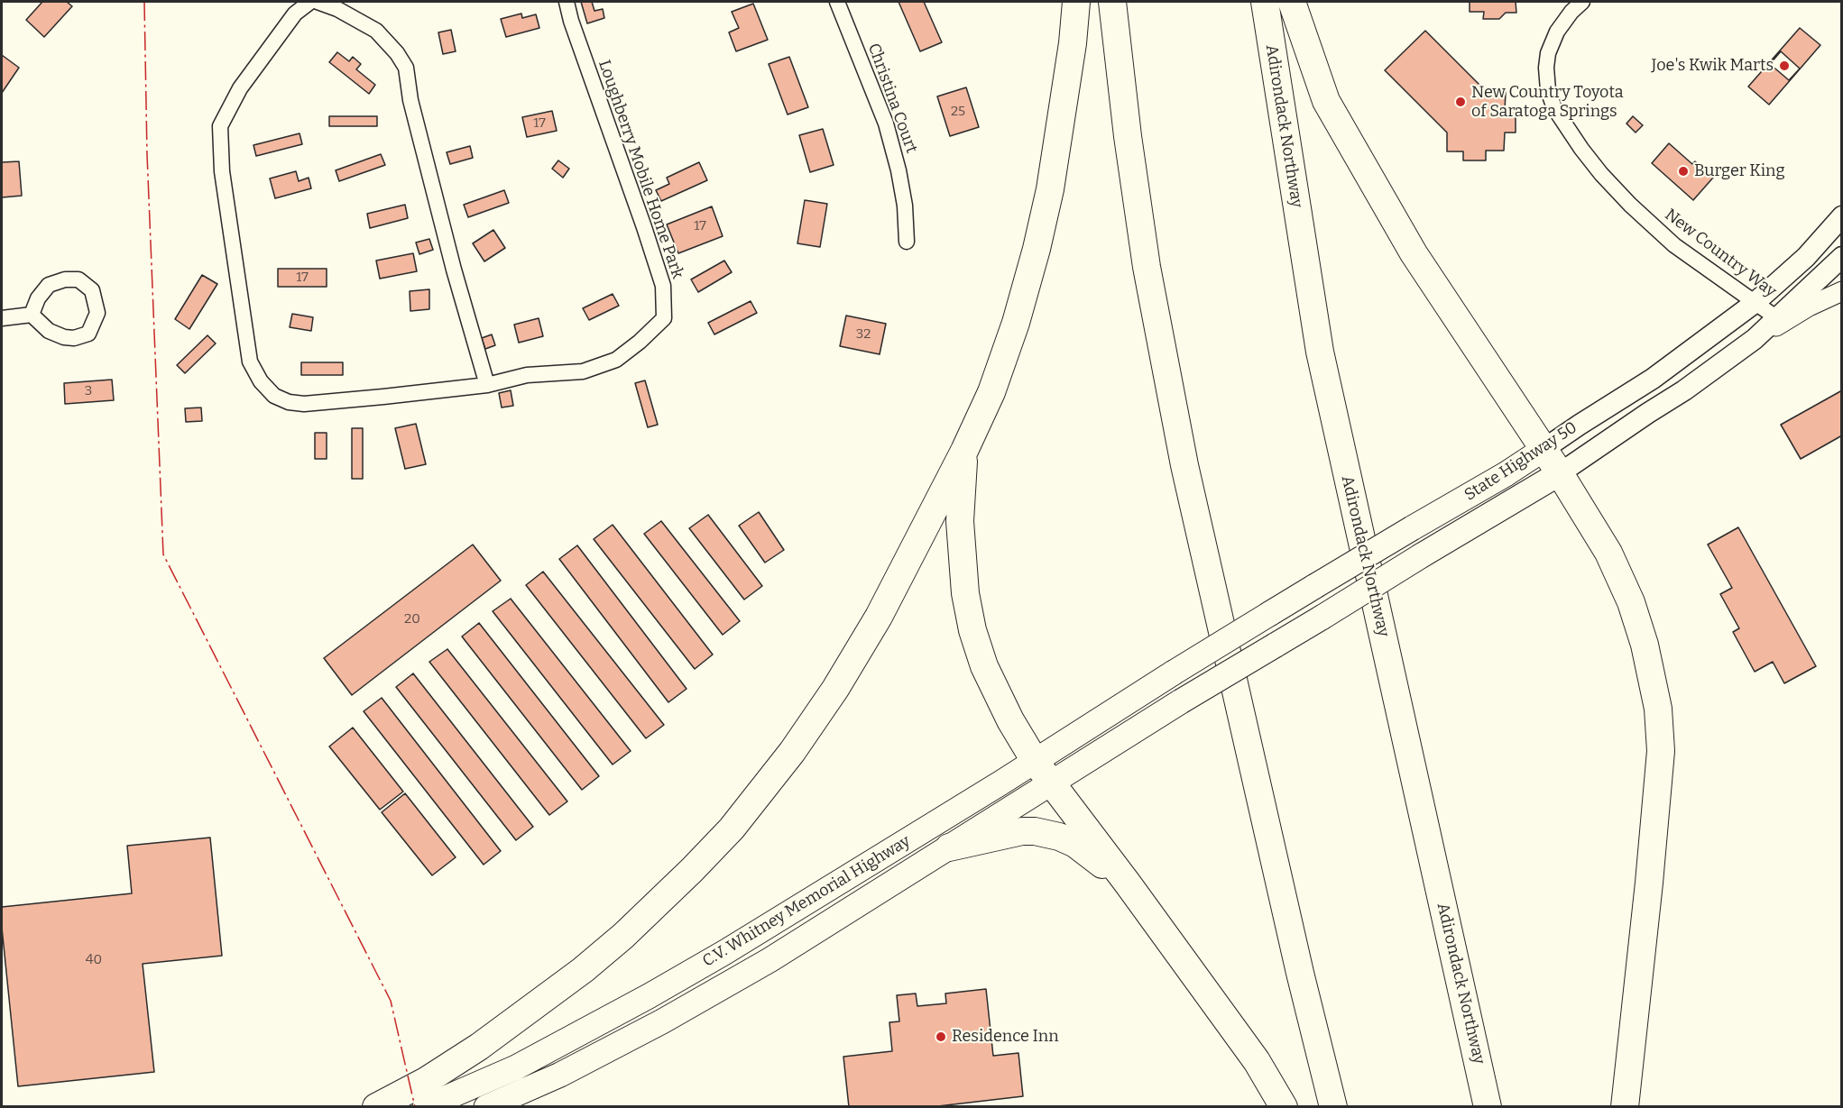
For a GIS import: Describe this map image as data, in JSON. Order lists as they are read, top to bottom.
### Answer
{
  "streets": {
    "highway": ["Adirondack Northway", "State Highway 50", "C.V. Whitney Memorial Highway"],
    "street": ["Christina Court", "Loughberry Mobile Home Park", "New Country Way"]
  },
  "crossings": [
    ["New Country Way", "State Highway 50"],
    ["State Highway 50", "C.V. Whitney Memorial Highway"]
  ],
  "places": [
    "Joe's Kwik Marts",
    "New Country Toyota of Saratoga Springs",
    "Burger King",
    "Residence Inn"
  ],
  "house_numbers": [
    "25",
    "17",
    "17",
    "17",
    "32",
    "3",
    "20",
    "40"
  ]
}
